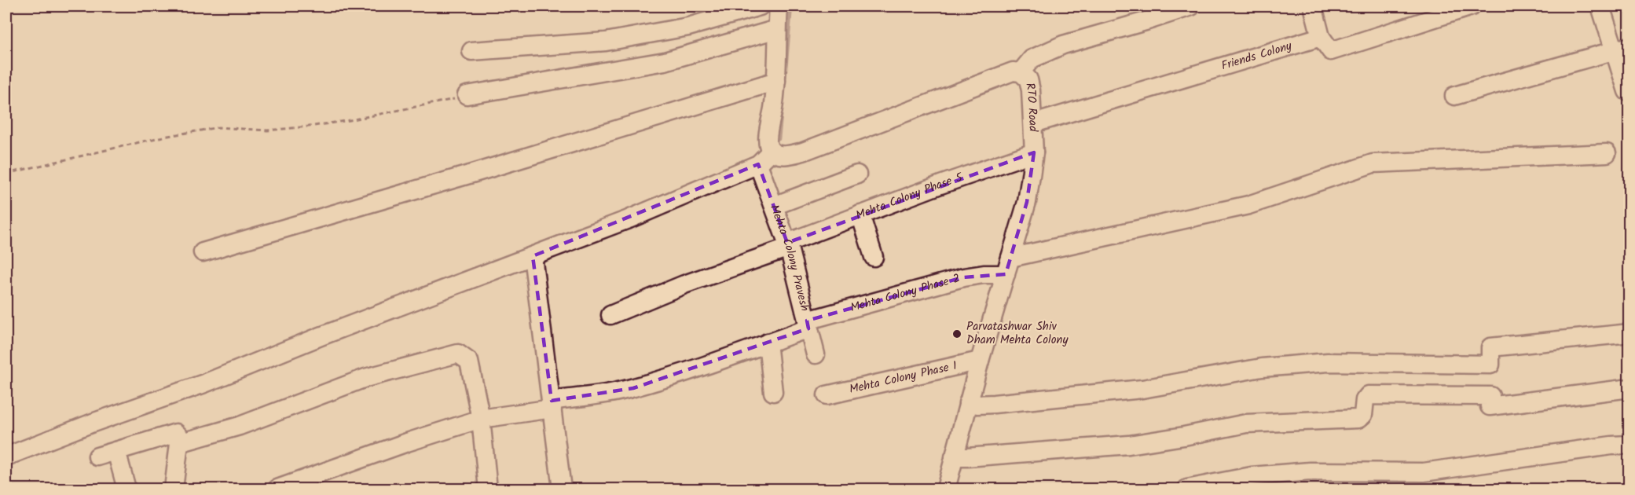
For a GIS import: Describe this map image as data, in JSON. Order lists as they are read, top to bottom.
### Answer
{
  "streets": {
    "street": [
      "Friends Colony",
      "RTO Road",
      "Mehta Colony Phase 5",
      "Mehta Colony Pravesh",
      "Mehta Colony Phase 2",
      "Mehta Colony Phase 1"
    ]
  },
  "crossings": [
    ["Friends Colony", "RTO Road"],
    ["RTO Road", "Mehta Colony Phase 5"],
    ["RTO Road", "Mehta Colony Phase 2"],
    ["RTO Road", "Mehta Colony Phase 1"],
    ["Mehta Colony Phase 5", "Mehta Colony Pravesh"],
    ["Mehta Colony Pravesh", "Mehta Colony Phase 2"]
  ],
  "places": ["Parvatashwar Shiv Dham Mehta Colony"]
}
